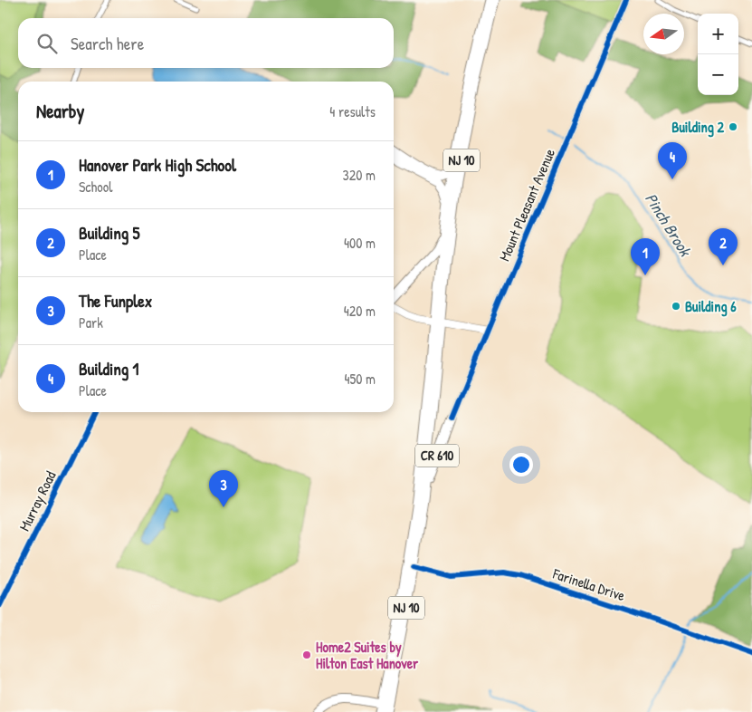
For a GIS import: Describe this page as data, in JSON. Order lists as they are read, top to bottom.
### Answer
{
  "streets": {
    "main road": ["NJ 10", "CR 610"],
    "street": ["Mount Pleasant Avenue", "Murray Road", "Farinella Drive"]
  },
  "crossings": [
    ["NJ 10", "CR 610"],
    ["NJ 10", "Farinella Drive"],
    ["Mount Pleasant Avenue", "CR 610"]
  ],
  "water": ["Pinch Brook"],
  "places": ["Building 2", "Building 6", "Home2 Suites by Hilton East Hanover"],
  "north": "left",
  "page": {
    "map_buttons": ["+", "−"],
    "search": "Search here",
    "heading": ["Nearby", "4 results"],
    "list": [
      {
        "mark": "1",
        "name": "Hanover Park High School",
        "note": "School",
        "value": "320 m"
      },
      {
        "mark": "2",
        "name": "Building 5",
        "note": "Place",
        "value": "400 m"
      },
      {
        "mark": "3",
        "name": "The Funplex",
        "note": "Park",
        "value": "420 m"
      },
      {
        "mark": "4",
        "name": "Building 1",
        "note": "Place",
        "value": "450 m"
      }
    ],
    "pins": [
      "4",
      "2",
      "1",
      "3"
    ]
  }
}
